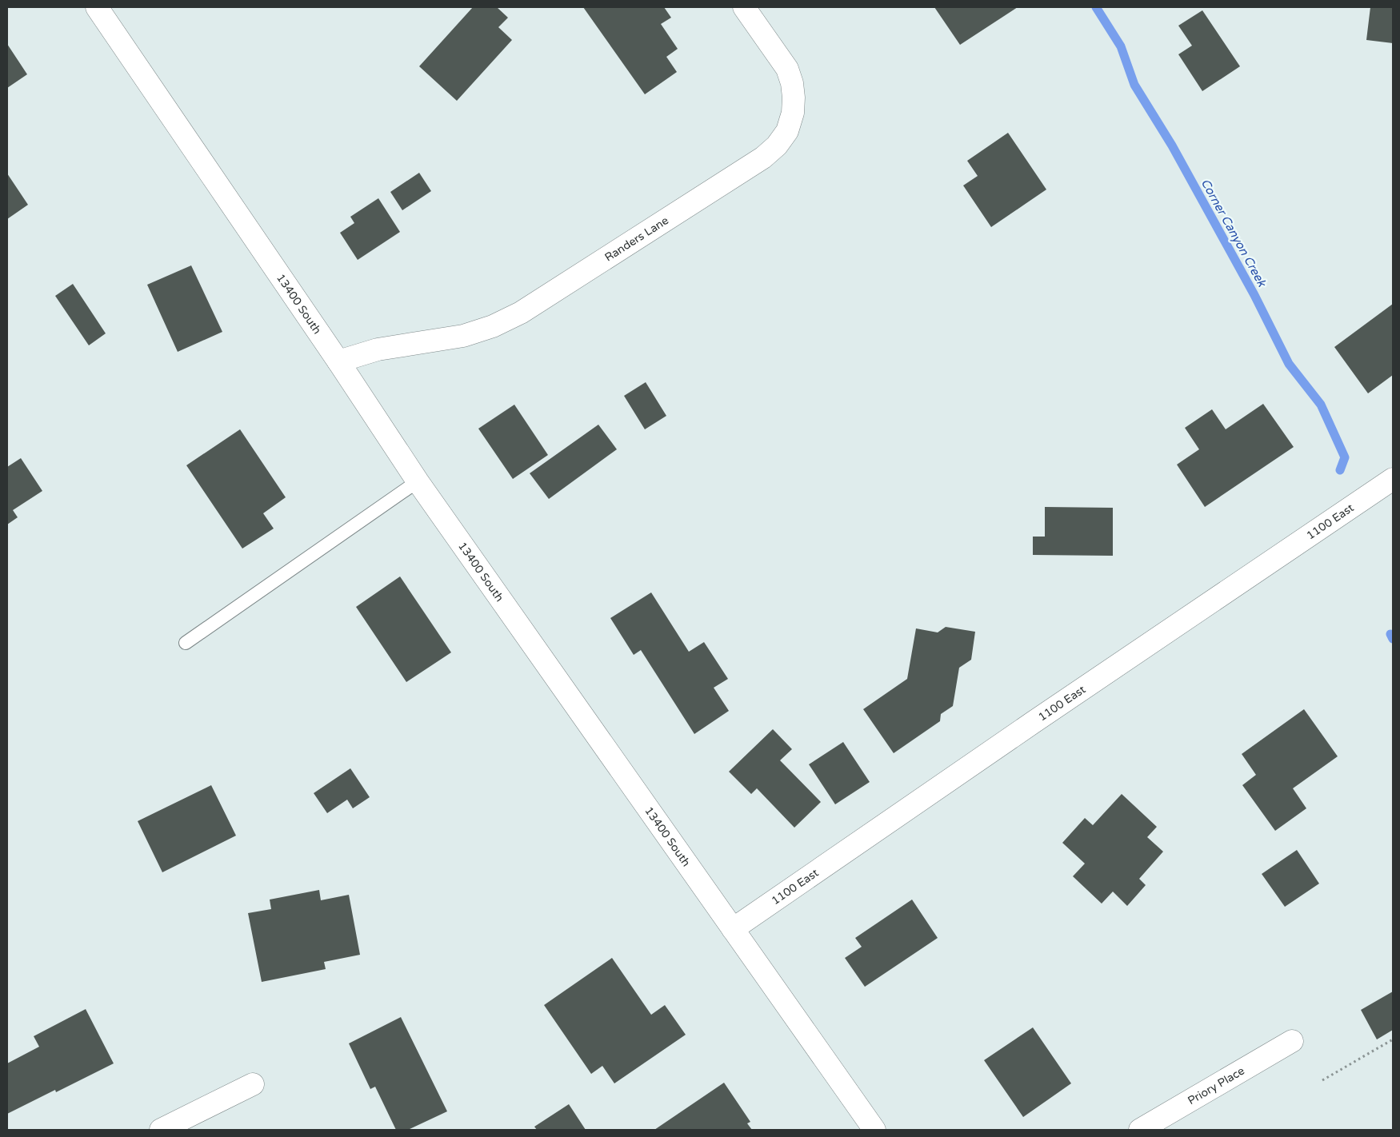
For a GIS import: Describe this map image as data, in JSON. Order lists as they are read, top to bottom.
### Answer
{
  "streets": {
    "street": [
      "Randers Lane",
      "13400 South",
      "1100 East",
      "Priory Place"
    ]
  },
  "crossings": [
    ["Randers Lane", "13400 South"],
    ["13400 South", "1100 East"]
  ],
  "water": ["Corner Canyon Creek"]
}
